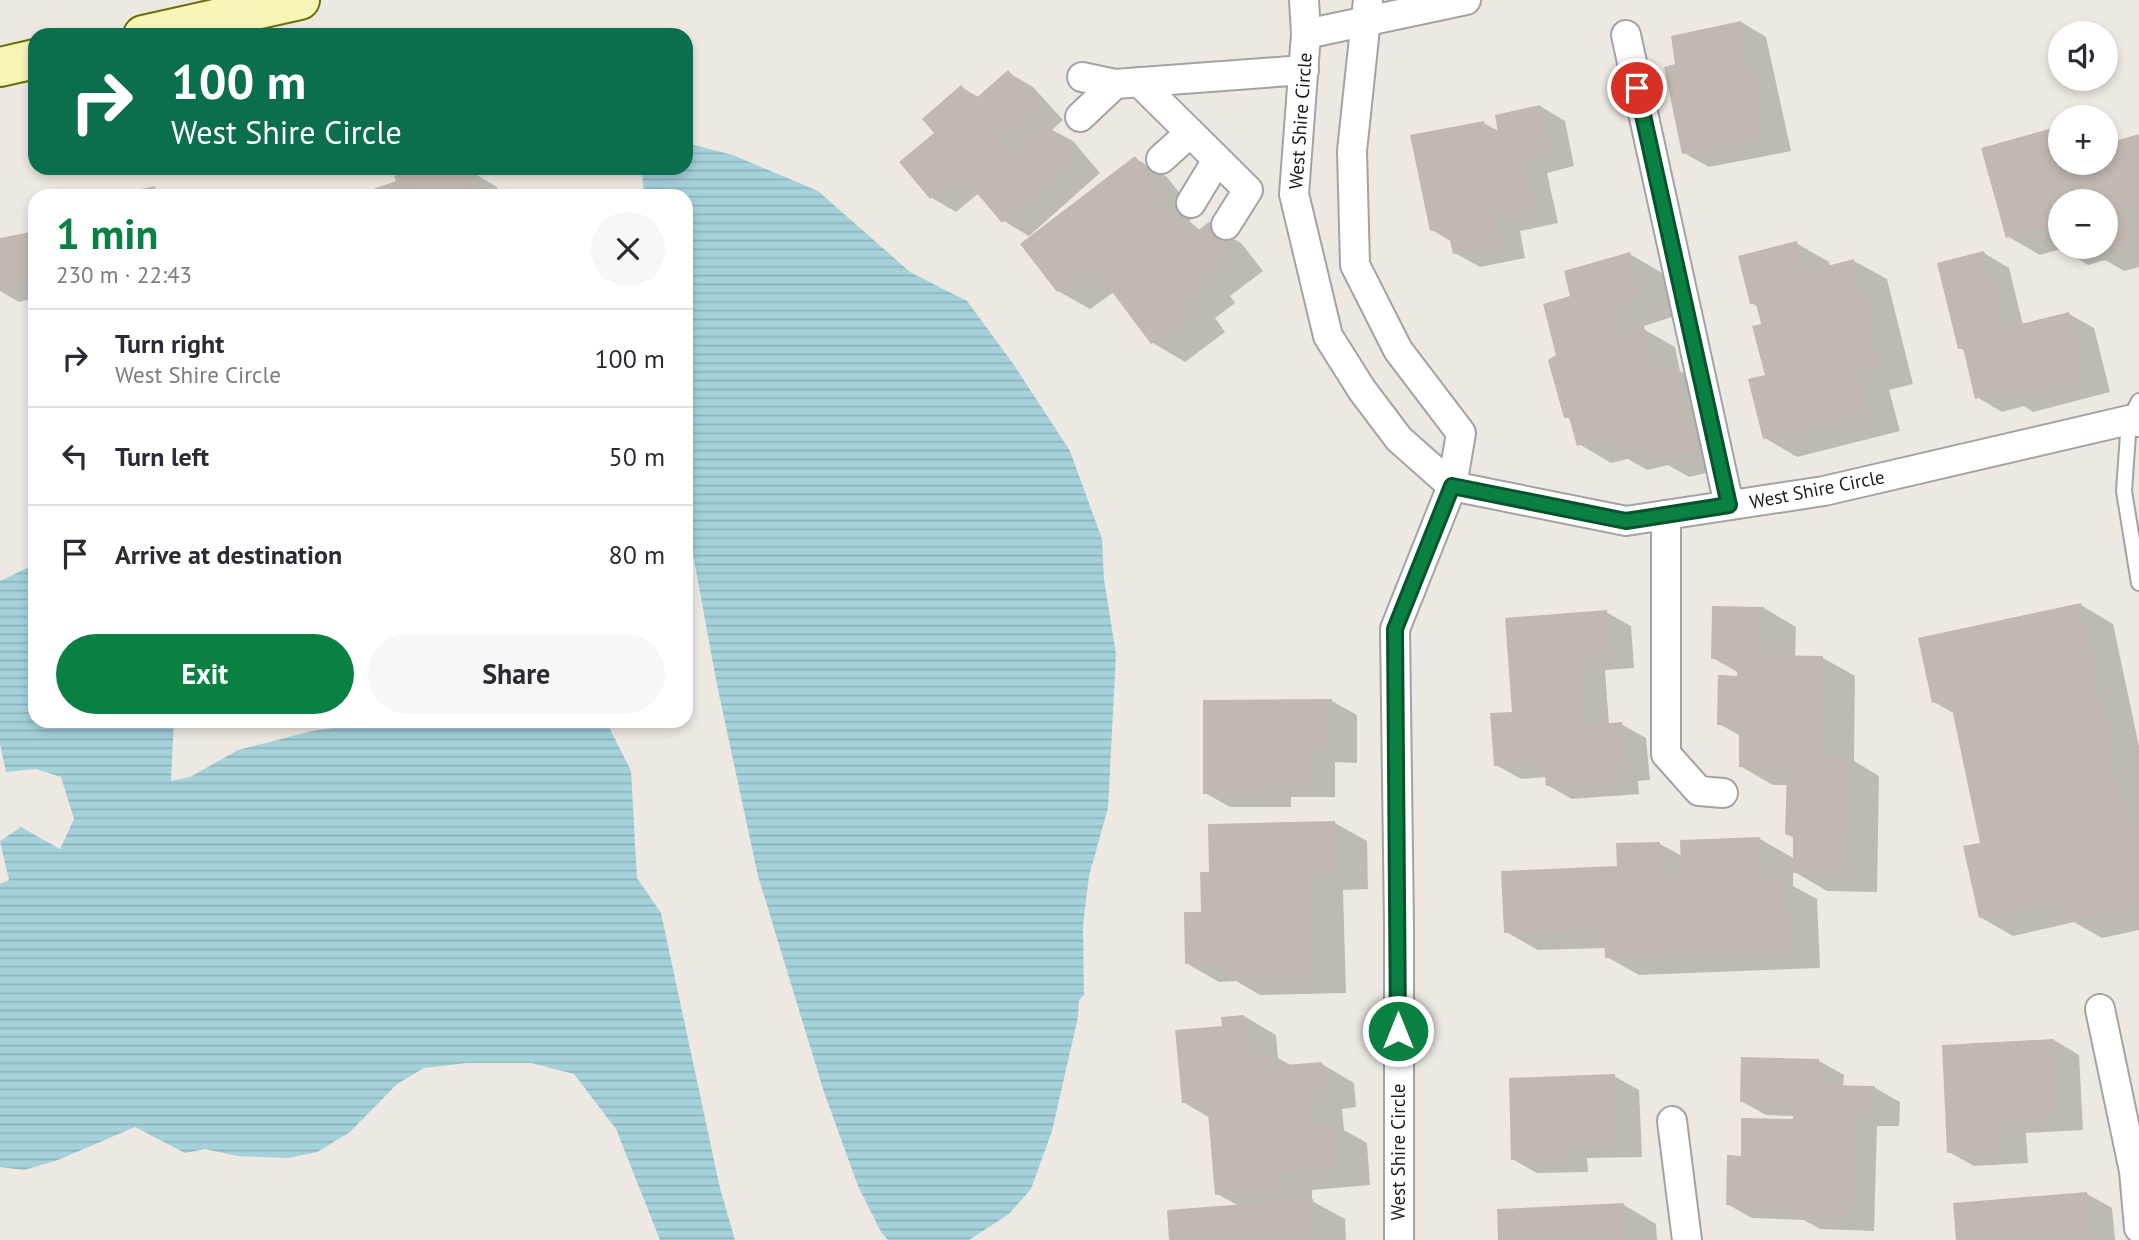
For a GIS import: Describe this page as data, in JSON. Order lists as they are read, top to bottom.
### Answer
{
  "streets": {
    "street": ["West Shire Circle"]
  },
  "page": {
    "map_buttons": ["+", "−"],
    "turn": ["100 m", "West Shire Circle"],
    "heading": ["1 min", "230 m · 22:43"],
    "list": [
      {
        "name": "Turn right",
        "note": "West Shire Circle",
        "value": "100 m"
      },
      {
        "name": "Turn left",
        "value": "50 m"
      },
      {
        "name": "Arrive at destination",
        "value": "80 m"
      }
    ],
    "buttons": ["Exit", "Share"]
  }
}
